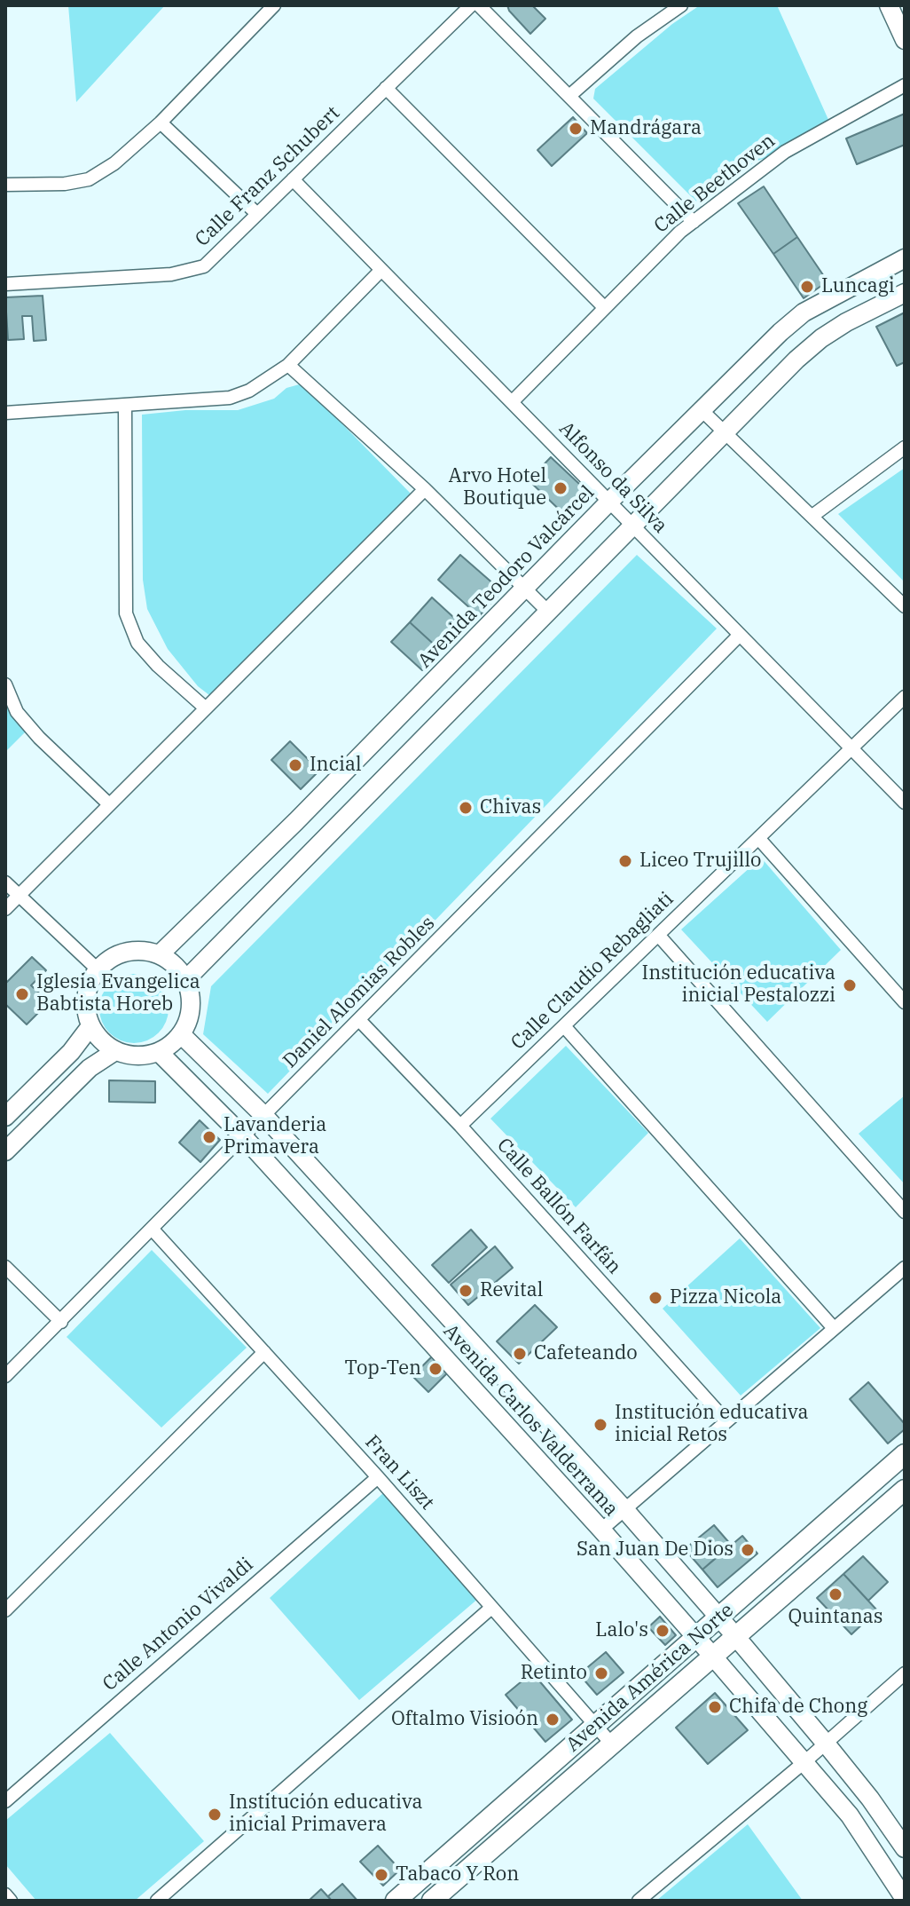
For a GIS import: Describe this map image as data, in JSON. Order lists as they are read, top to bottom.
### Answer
{
  "streets": {
    "main road": ["Avenida América Norte"],
    "street": [
      "Calle Franz Schubert",
      "Calle Beethoven",
      "Alfonso da Silva",
      "Avenida Teodoro Valcárcel",
      "Calle Claudio Rebagliati",
      "Daniel Alomias Robles",
      "Calle Ballón Farfán",
      "Avenida Carlos Valderrama",
      "Fran Liszt",
      "Calle Antonio Vivaldi"
    ]
  },
  "crossings": [
    ["Calle Franz Schubert", "Alfonso da Silva"],
    ["Calle Beethoven", "Alfonso da Silva"],
    ["Alfonso da Silva", "Avenida Teodoro Valcárcel"],
    ["Alfonso da Silva", "Calle Claudio Rebagliati"],
    ["Alfonso da Silva", "Daniel Alomias Robles"],
    ["Avenida Teodoro Valcárcel", "Avenida Carlos Valderrama"],
    ["Calle Claudio Rebagliati", "Calle Ballón Farfán"],
    ["Daniel Alomias Robles", "Calle Ballón Farfán"],
    ["Daniel Alomias Robles", "Avenida Carlos Valderrama"],
    ["Daniel Alomias Robles", "Fran Liszt"],
    ["Avenida Carlos Valderrama", "Avenida América Norte"],
    ["Fran Liszt", "Calle Antonio Vivaldi"],
    ["Fran Liszt", "Avenida América Norte"]
  ],
  "places": [
    "Mandrágara",
    "Luncagi",
    "Arvo Hotel Boutique",
    "Incial",
    "Chivas",
    "Liceo Trujillo",
    "Institución educativa inicial Pestalozzi",
    "Iglesia Evangelica Babtista Horeb",
    "Lavanderia Primavera",
    "Revital",
    "Pizza Nicola",
    "Cafeteando",
    "Top-Ten",
    "Institución educativa inicial Retos",
    "San Juan De Dios",
    "Quintanas",
    "Lalo's",
    "Retinto",
    "Chifa de Chong",
    "Oftalmo Visioón",
    "Institución educativa inicial Primavera",
    "Tabaco Y Ron"
  ]
}
